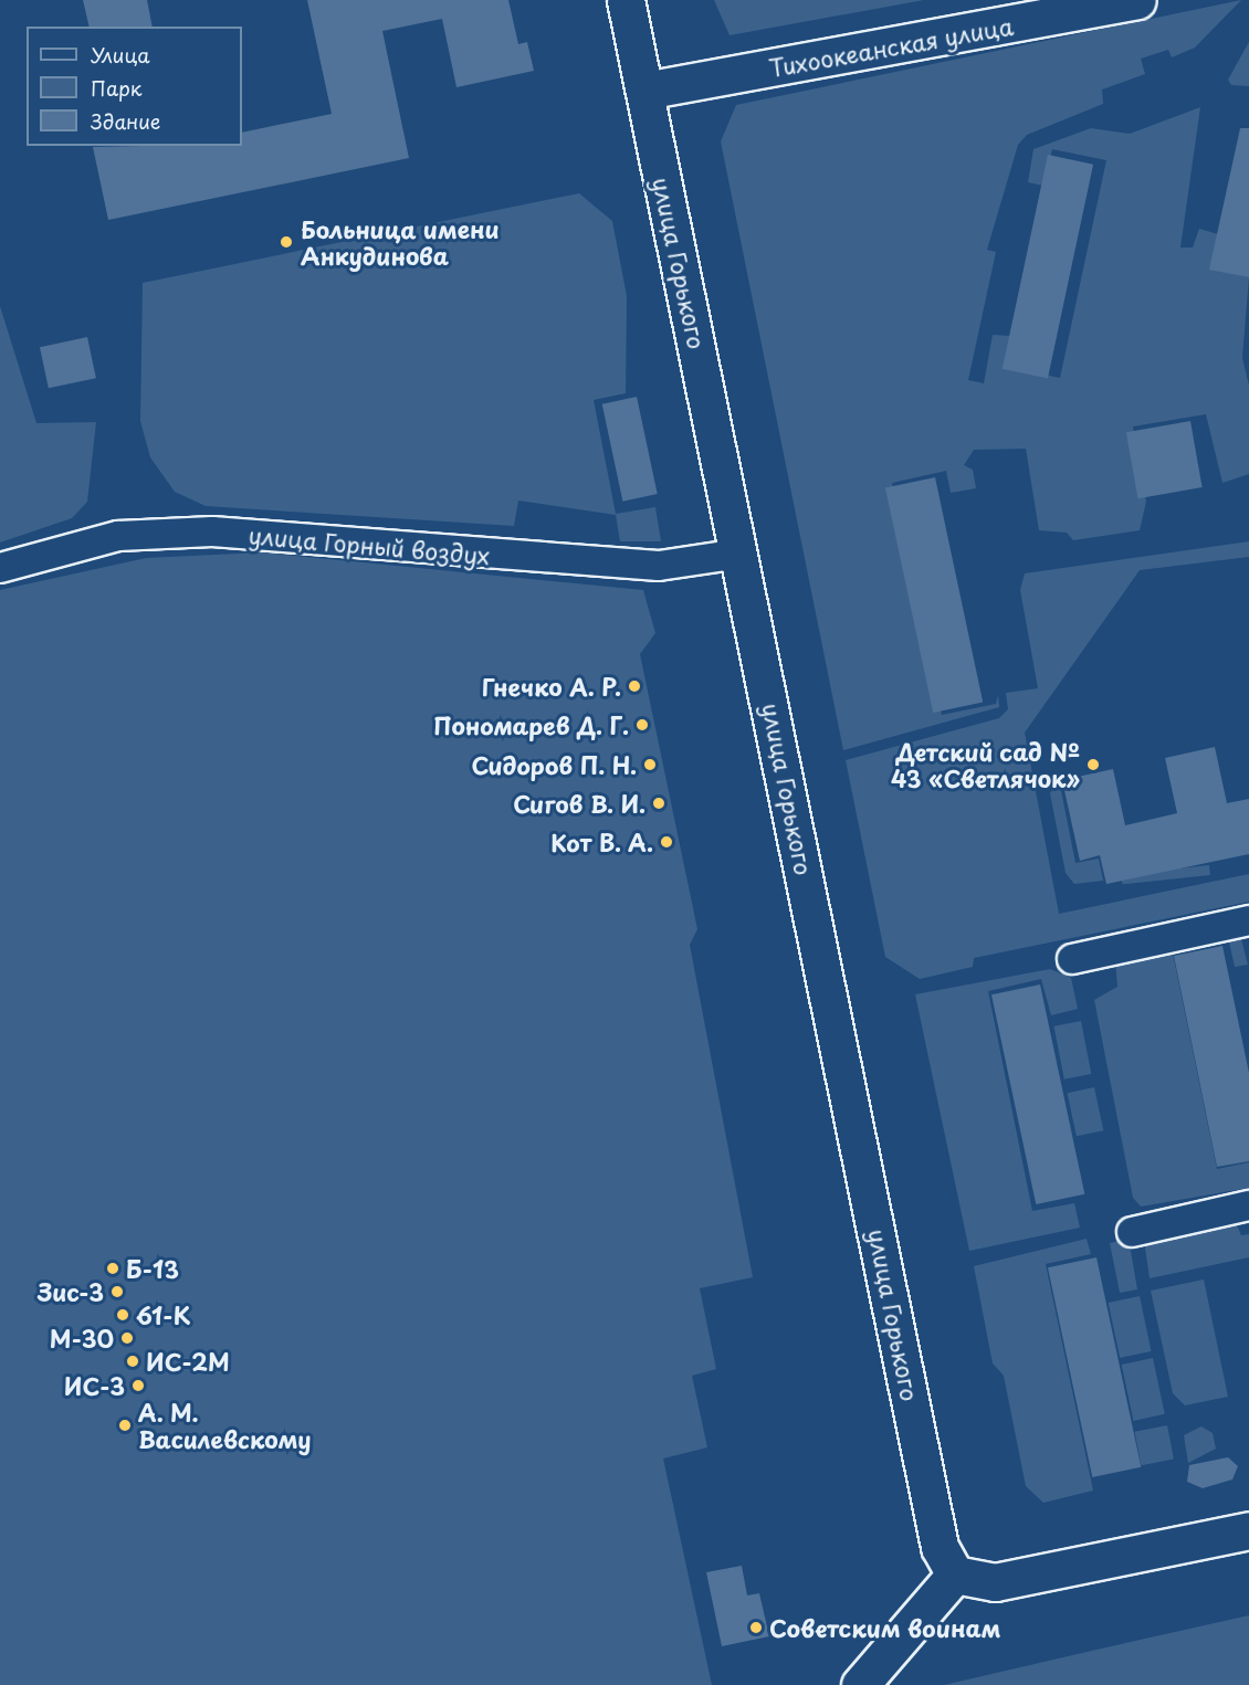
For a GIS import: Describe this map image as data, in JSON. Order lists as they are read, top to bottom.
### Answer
{
  "streets": {
    "main road": ["Тихоокеанская улица", "улица Горького"],
    "street": ["улица Горный воздух"]
  },
  "crossings": [
    ["Тихоокеанская улица", "улица Горького"],
    ["улица Горького", "улица Горный воздух"]
  ],
  "places": [
    "Больница имени Анкудинова",
    "Гнечко А. Р.",
    "Пономарев Д. Г.",
    "Сидоров П. Н.",
    "Детский сад № 43 «Светлячок»",
    "Сигов В. И.",
    "Кот В. А.",
    "Б-13",
    "Зис-3",
    "61-К",
    "М-30",
    "ИС-2М",
    "ИС-3",
    "А. М. Василевскому",
    "Советским воинам"
  ],
  "legend": ["Улица", "Парк", "Здание"]
}
